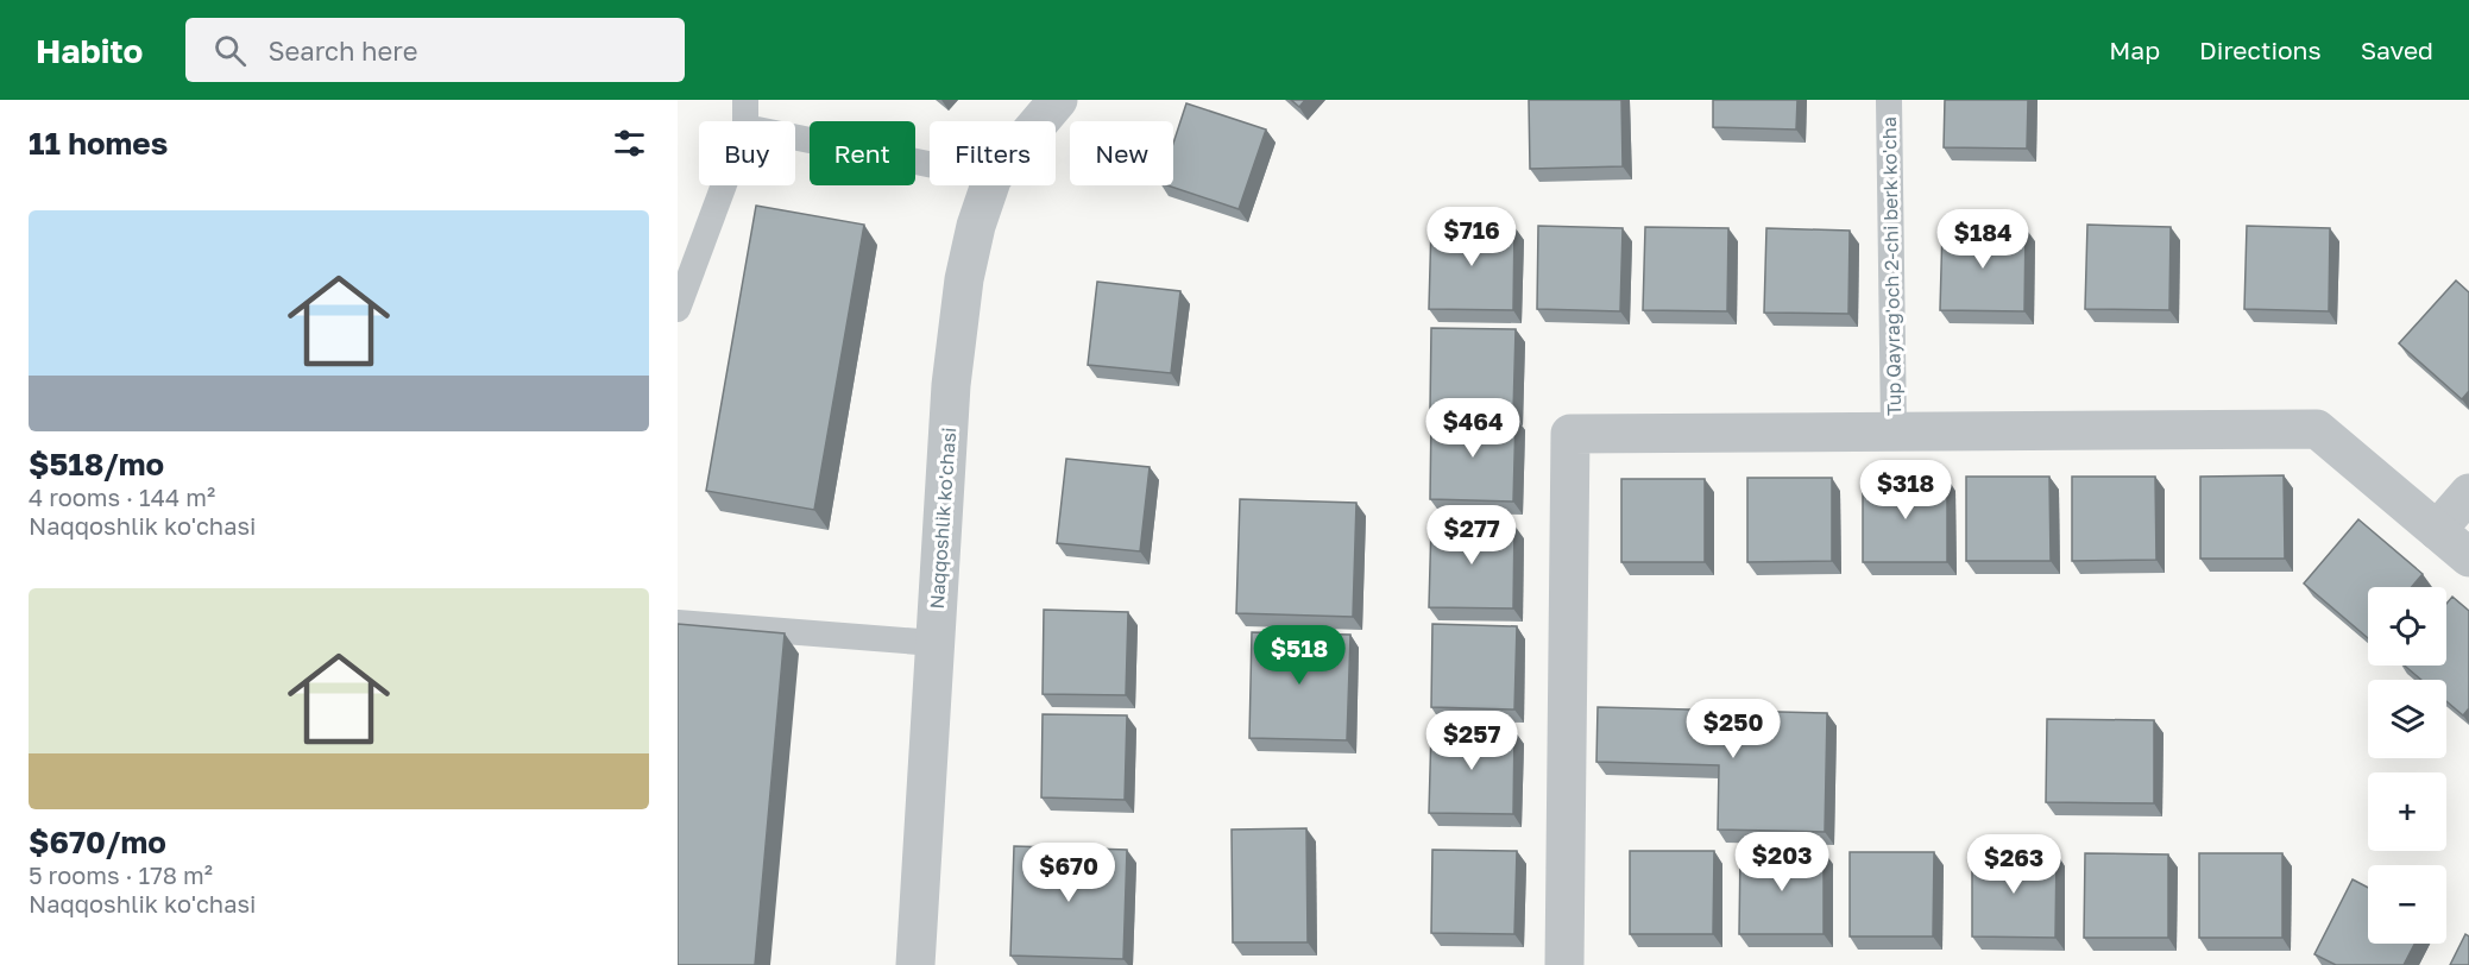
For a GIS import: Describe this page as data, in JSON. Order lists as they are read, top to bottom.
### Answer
{
  "streets": {
    "street": ["Naqqoshlik ko'chasi"],
    "lane": ["Tup Qayrag'och 2-chi berk ko'cha"]
  },
  "page": {
    "header": "Habito",
    "search": "Search here",
    "nav": ["Map", "Directions", "Saved"],
    "heading": "11 homes",
    "chip": [
      "Buy",
      "Rent",
      "Filters",
      "New"
    ],
    "list": [
      {
        "name": "$518/mo",
        "note": "4 rooms · 144 m² · Naqqoshlik ko'chasi"
      },
      {
        "name": "$670/mo",
        "note": "5 rooms · 178 m² · Naqqoshlik ko'chasi"
      }
    ],
    "price": [
      "$716",
      "$184",
      "$464",
      "$318",
      "$277",
      "$518",
      "$250",
      "$257",
      "$203",
      "$263",
      "$670"
    ],
    "map_buttons": ["+", "−"]
  }
}
